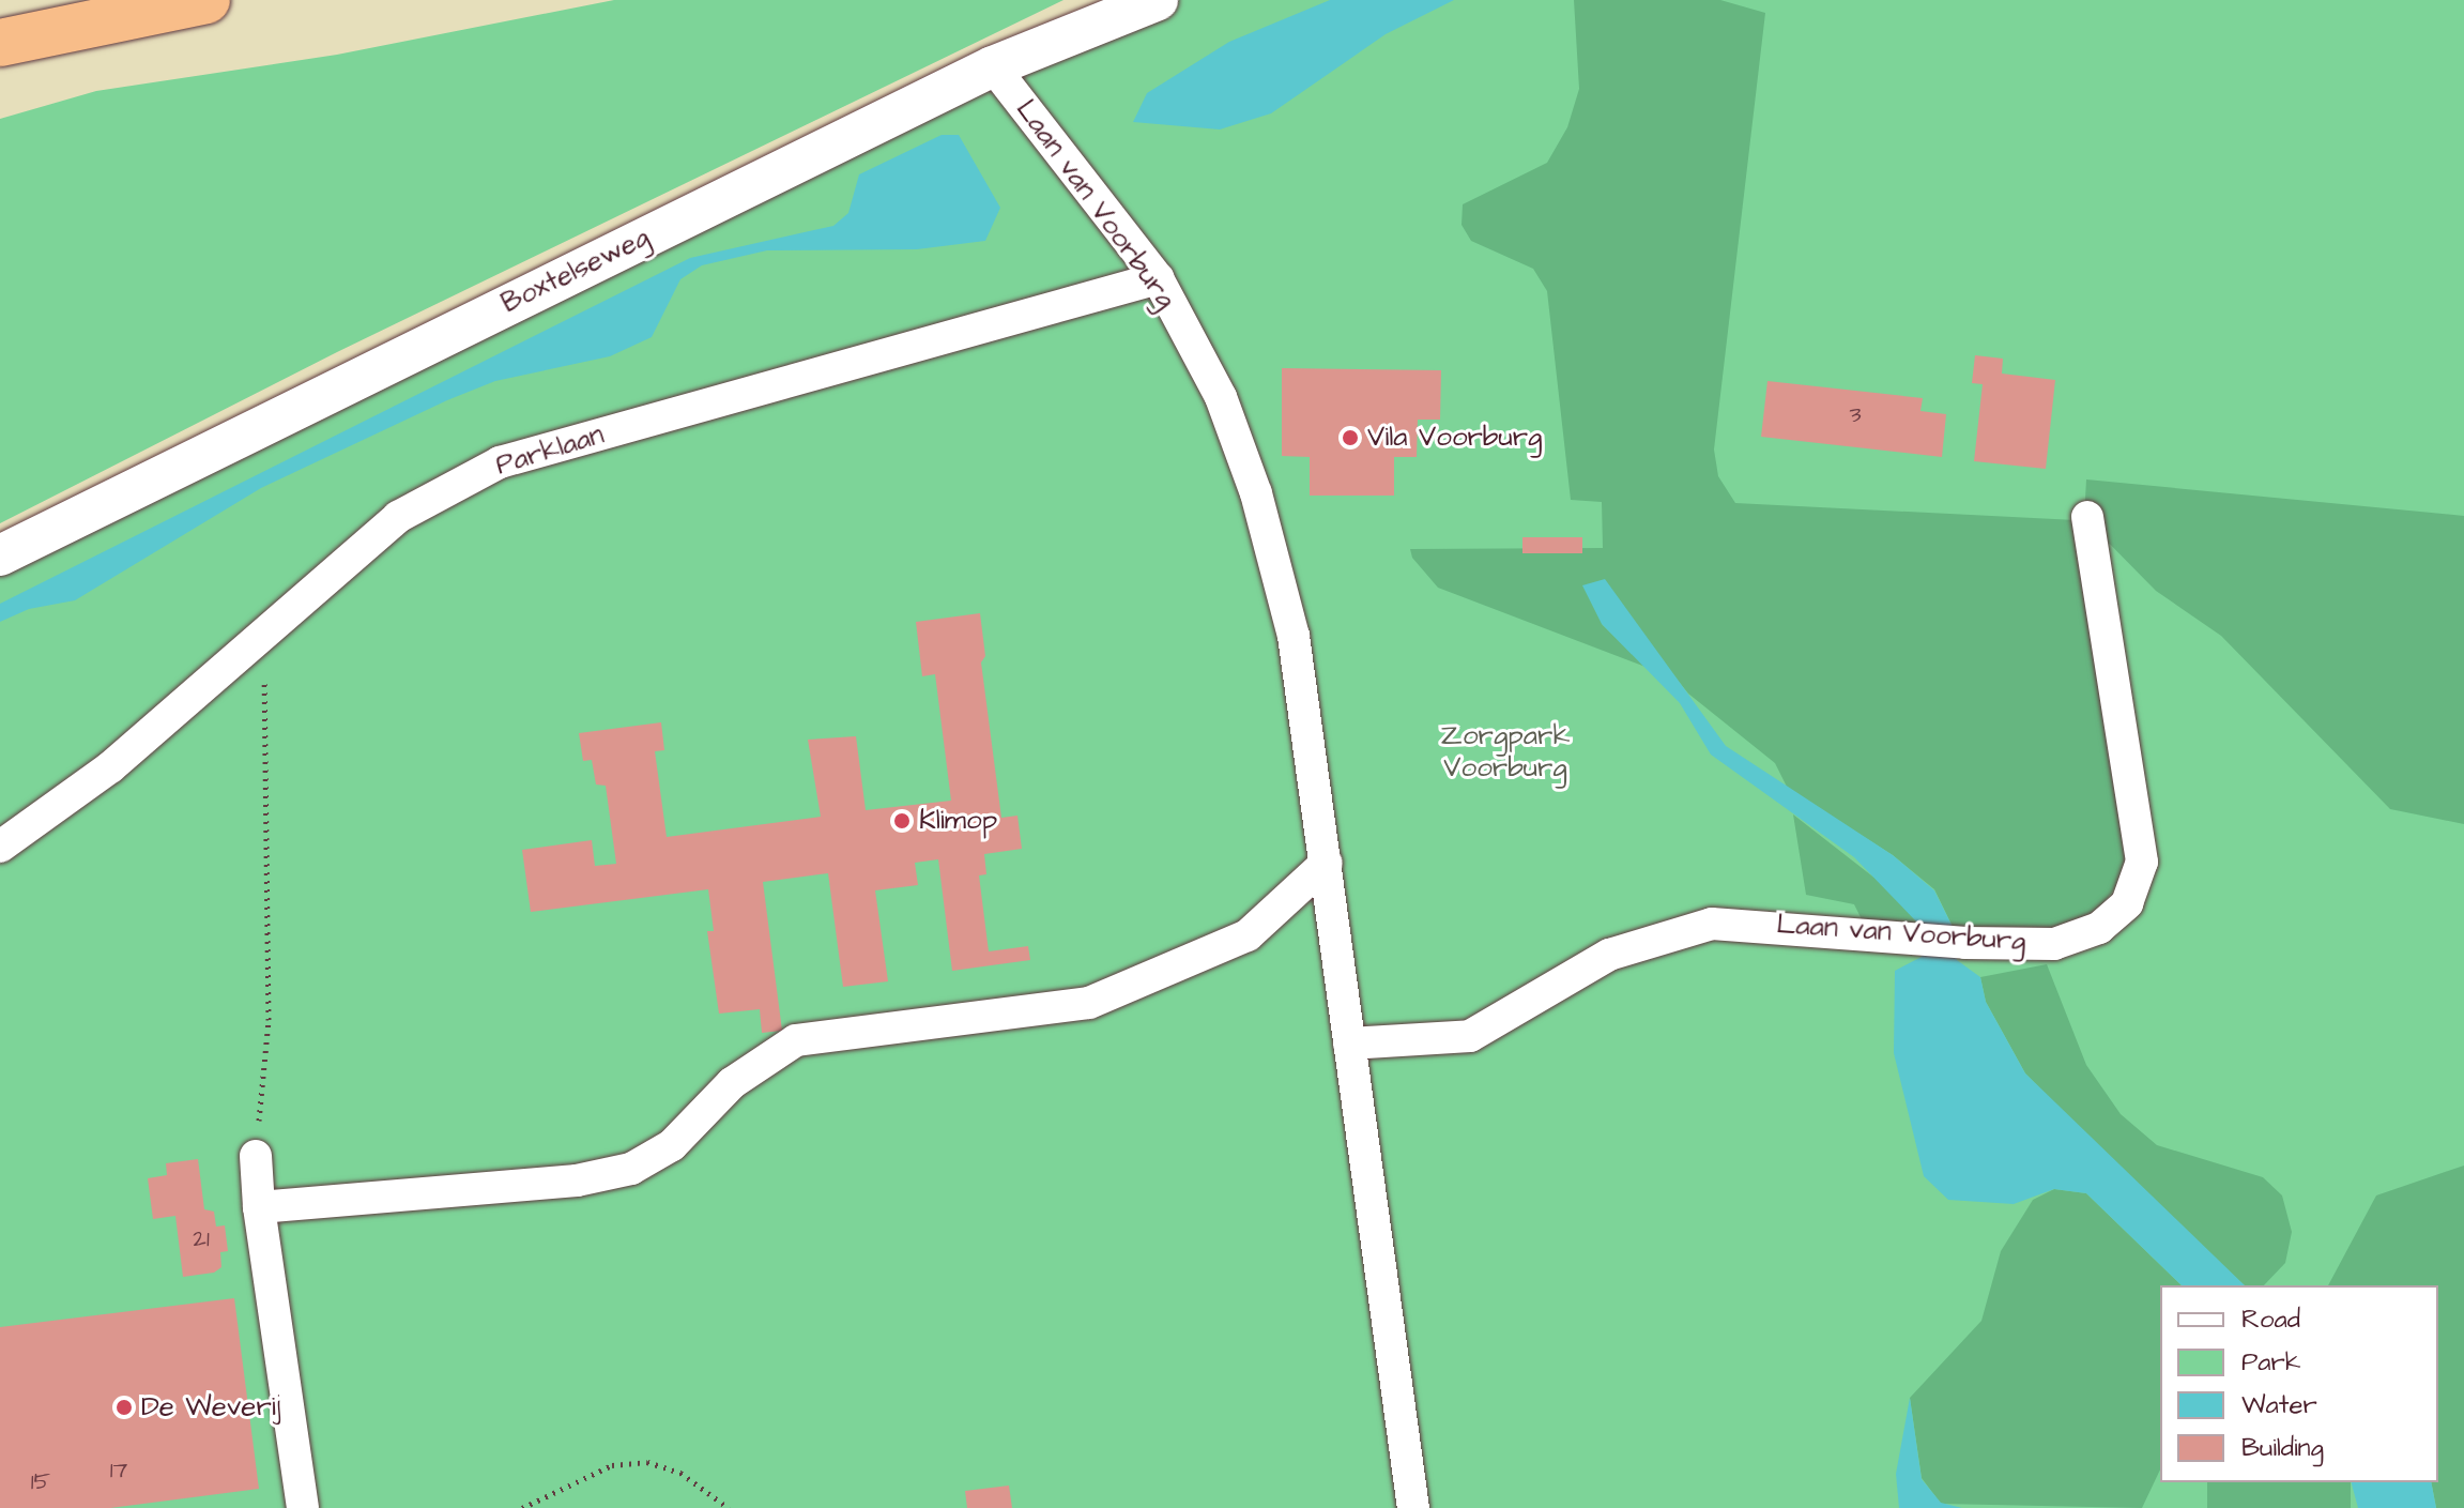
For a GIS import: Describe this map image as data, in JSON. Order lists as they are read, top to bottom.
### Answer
{
  "streets": {
    "street": ["Laan van Voorburg", "Boxtelseweg", "Parklaan"]
  },
  "crossings": [
    ["Laan van Voorburg", "Boxtelseweg"],
    ["Laan van Voorburg", "Parklaan"]
  ],
  "parks": ["Zorgpark Voorburg"],
  "places": ["Vila Voorburg", "Klimop", "De Weverij"],
  "house_numbers": [
    "3",
    "21",
    "17",
    "15"
  ],
  "legend": [
    "Road",
    "Park",
    "Water",
    "Building"
  ]
}
